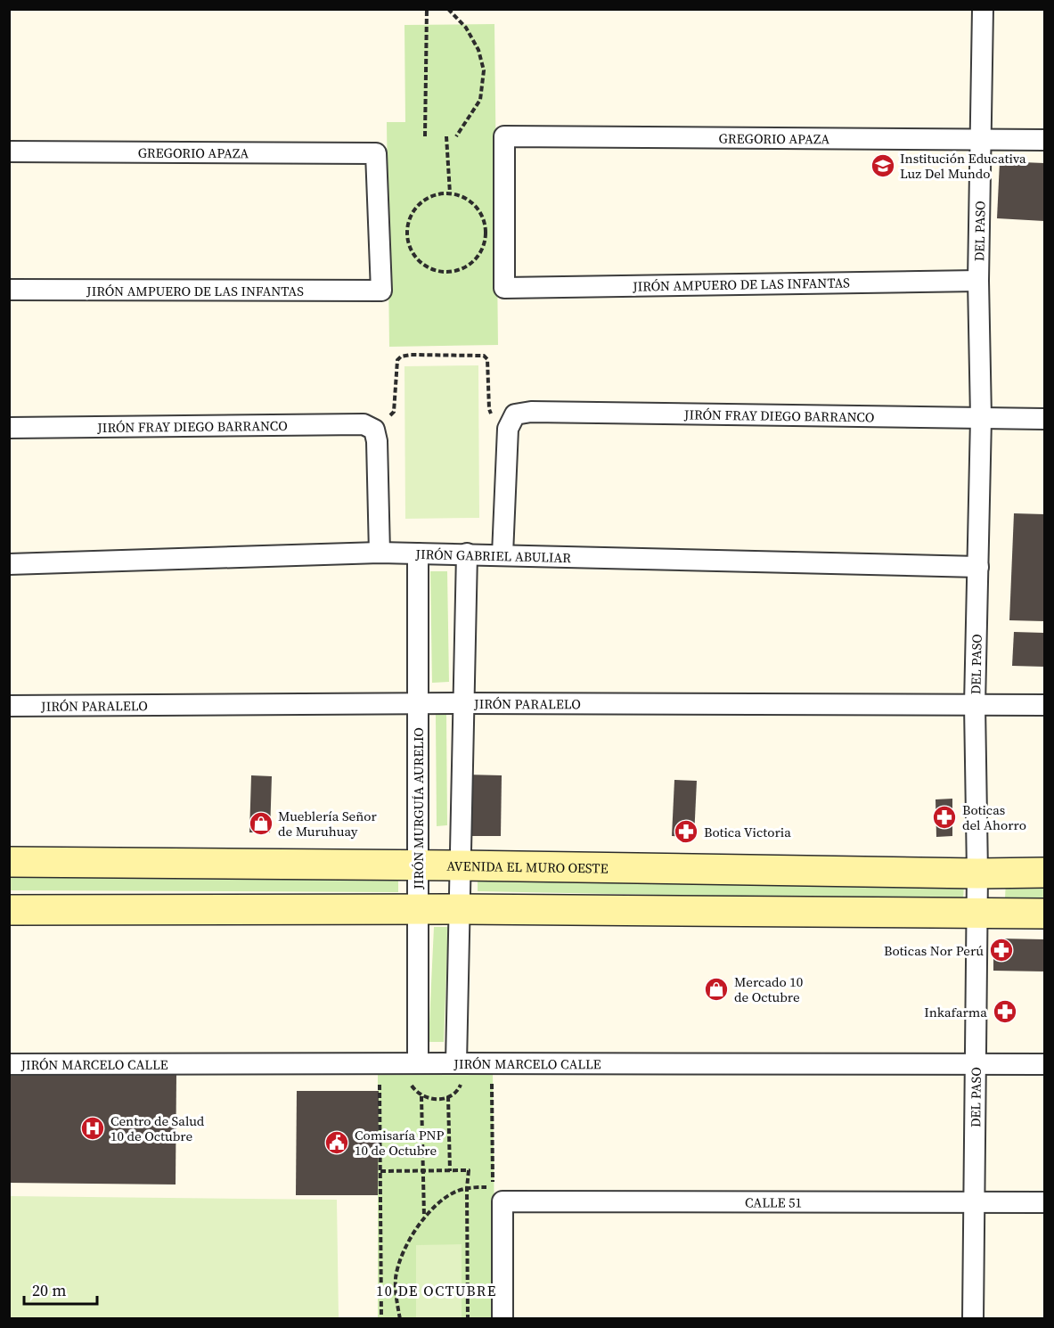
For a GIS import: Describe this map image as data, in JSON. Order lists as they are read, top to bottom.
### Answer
{
  "streets": {
    "main road": ["AVENIDA EL MURO OESTE"],
    "street": [
      "GREGORIO APAZA",
      "DEL PASO",
      "JIRÓN AMPUERO DE LAS INFANTAS",
      "JIRÓN FRAY DIEGO BARRANCO",
      "JIRÓN GABRIEL ABULIAR",
      "JIRÓN PARALELO",
      "JIRÓN MURGUÍA AURELIO",
      "JIRÓN MARCELO CALLE",
      "CALLE 51"
    ]
  },
  "crossings": [
    ["GREGORIO APAZA", "DEL PASO"],
    ["GREGORIO APAZA", "JIRÓN AMPUERO DE LAS INFANTAS"],
    ["DEL PASO", "JIRÓN AMPUERO DE LAS INFANTAS"],
    ["DEL PASO", "JIRÓN FRAY DIEGO BARRANCO"],
    ["DEL PASO", "JIRÓN GABRIEL ABULIAR"],
    ["DEL PASO", "JIRÓN PARALELO"],
    ["DEL PASO", "AVENIDA EL MURO OESTE"],
    ["DEL PASO", "JIRÓN MARCELO CALLE"],
    ["DEL PASO", "CALLE 51"],
    ["JIRÓN GABRIEL ABULIAR", "JIRÓN MURGUÍA AURELIO"],
    ["JIRÓN PARALELO", "JIRÓN MURGUÍA AURELIO"],
    ["JIRÓN MURGUÍA AURELIO", "AVENIDA EL MURO OESTE"],
    ["JIRÓN MURGUÍA AURELIO", "JIRÓN MARCELO CALLE"]
  ],
  "districts": ["10 DE OCTUBRE"],
  "places": {
    "school or university": ["Institución Educativa Luz Del Mundo"],
    "pharmacy": [
      "Boticas del Ahorro",
      "Botica Victoria",
      "Boticas Nor Perú",
      "Inkafarma"
    ],
    "shop": ["Mueblería Señor de Muruhuay", "Mercado 10 de Octubre"],
    "hospital": ["Centro de Salud 10 de Octubre"],
    "public building": ["Comisaría PNP 10 de Octubre"]
  },
  "scale_bar": "20 m"
}
